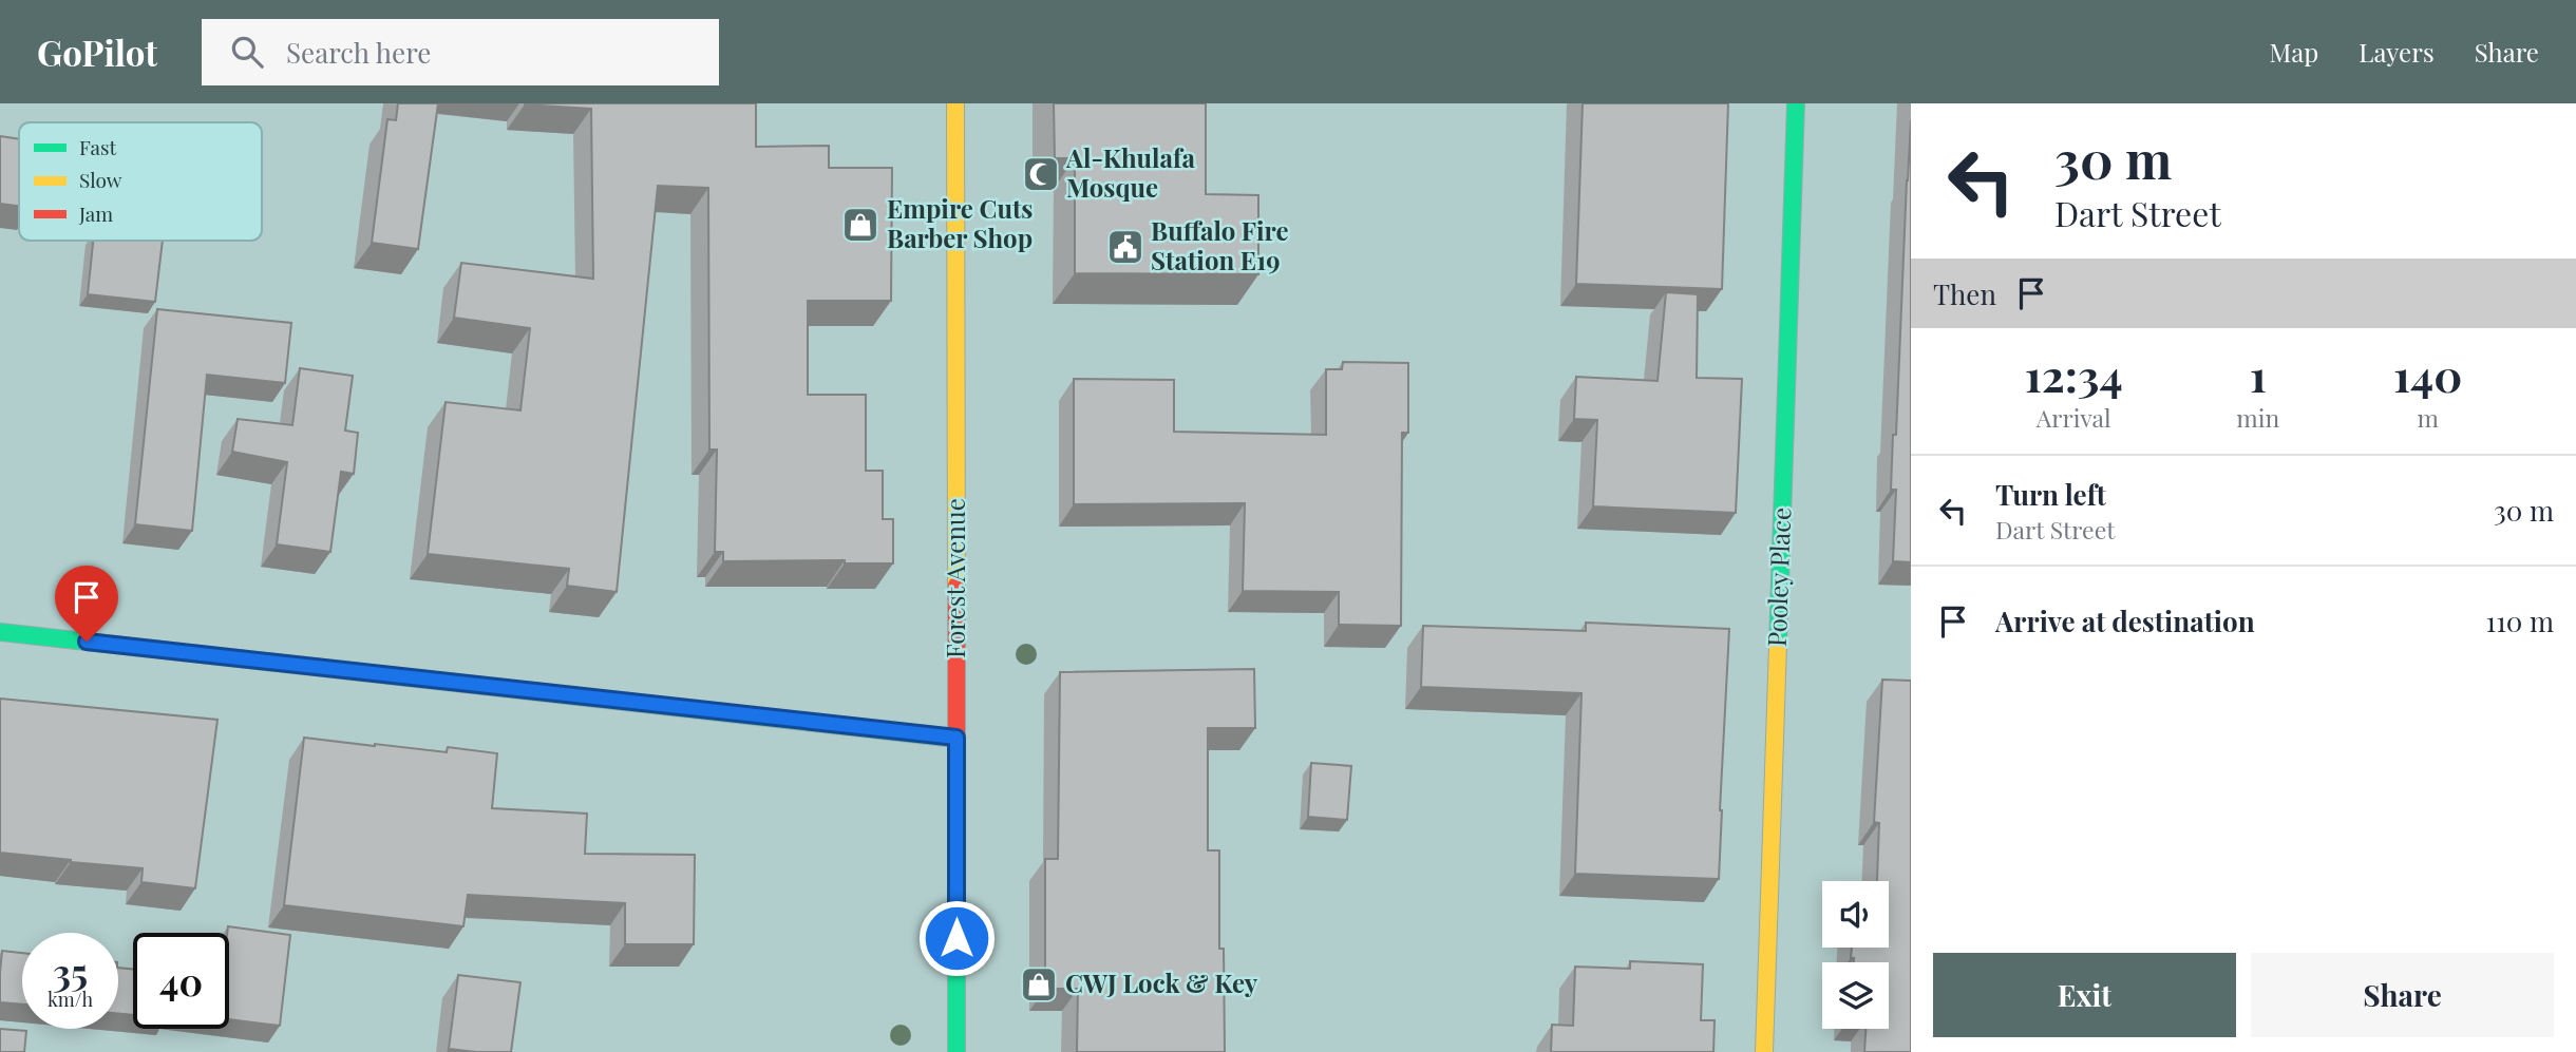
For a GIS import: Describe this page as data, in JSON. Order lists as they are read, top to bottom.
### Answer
{
  "streets": {
    "street": ["Pooley Place", "Forest Avenue"]
  },
  "places": {
    "mosque": ["Al-Khulafa Mosque"],
    "shop": ["Empire Cuts Barber Shop", "CWJ Lock & Key"],
    "public building": ["Buffalo Fire Station E19"]
  },
  "legend": ["Fast", "Slow", "Jam"],
  "page": {
    "header": "GoPilot",
    "search": "Search here",
    "nav": ["Map", "Layers", "Share"],
    "turn": ["30 m", "Dart Street"],
    "then": "Then",
    "eta": [
      "12:34",
      "Arrival",
      "1",
      "min",
      "140",
      "m"
    ],
    "list": [
      {
        "name": "Turn left",
        "note": "Dart Street",
        "value": "30 m"
      },
      {
        "name": "Arrive at destination",
        "value": "110 m"
      }
    ],
    "speed": "35 km/h",
    "limit": "40",
    "buttons": ["Exit", "Share"]
  }
}
